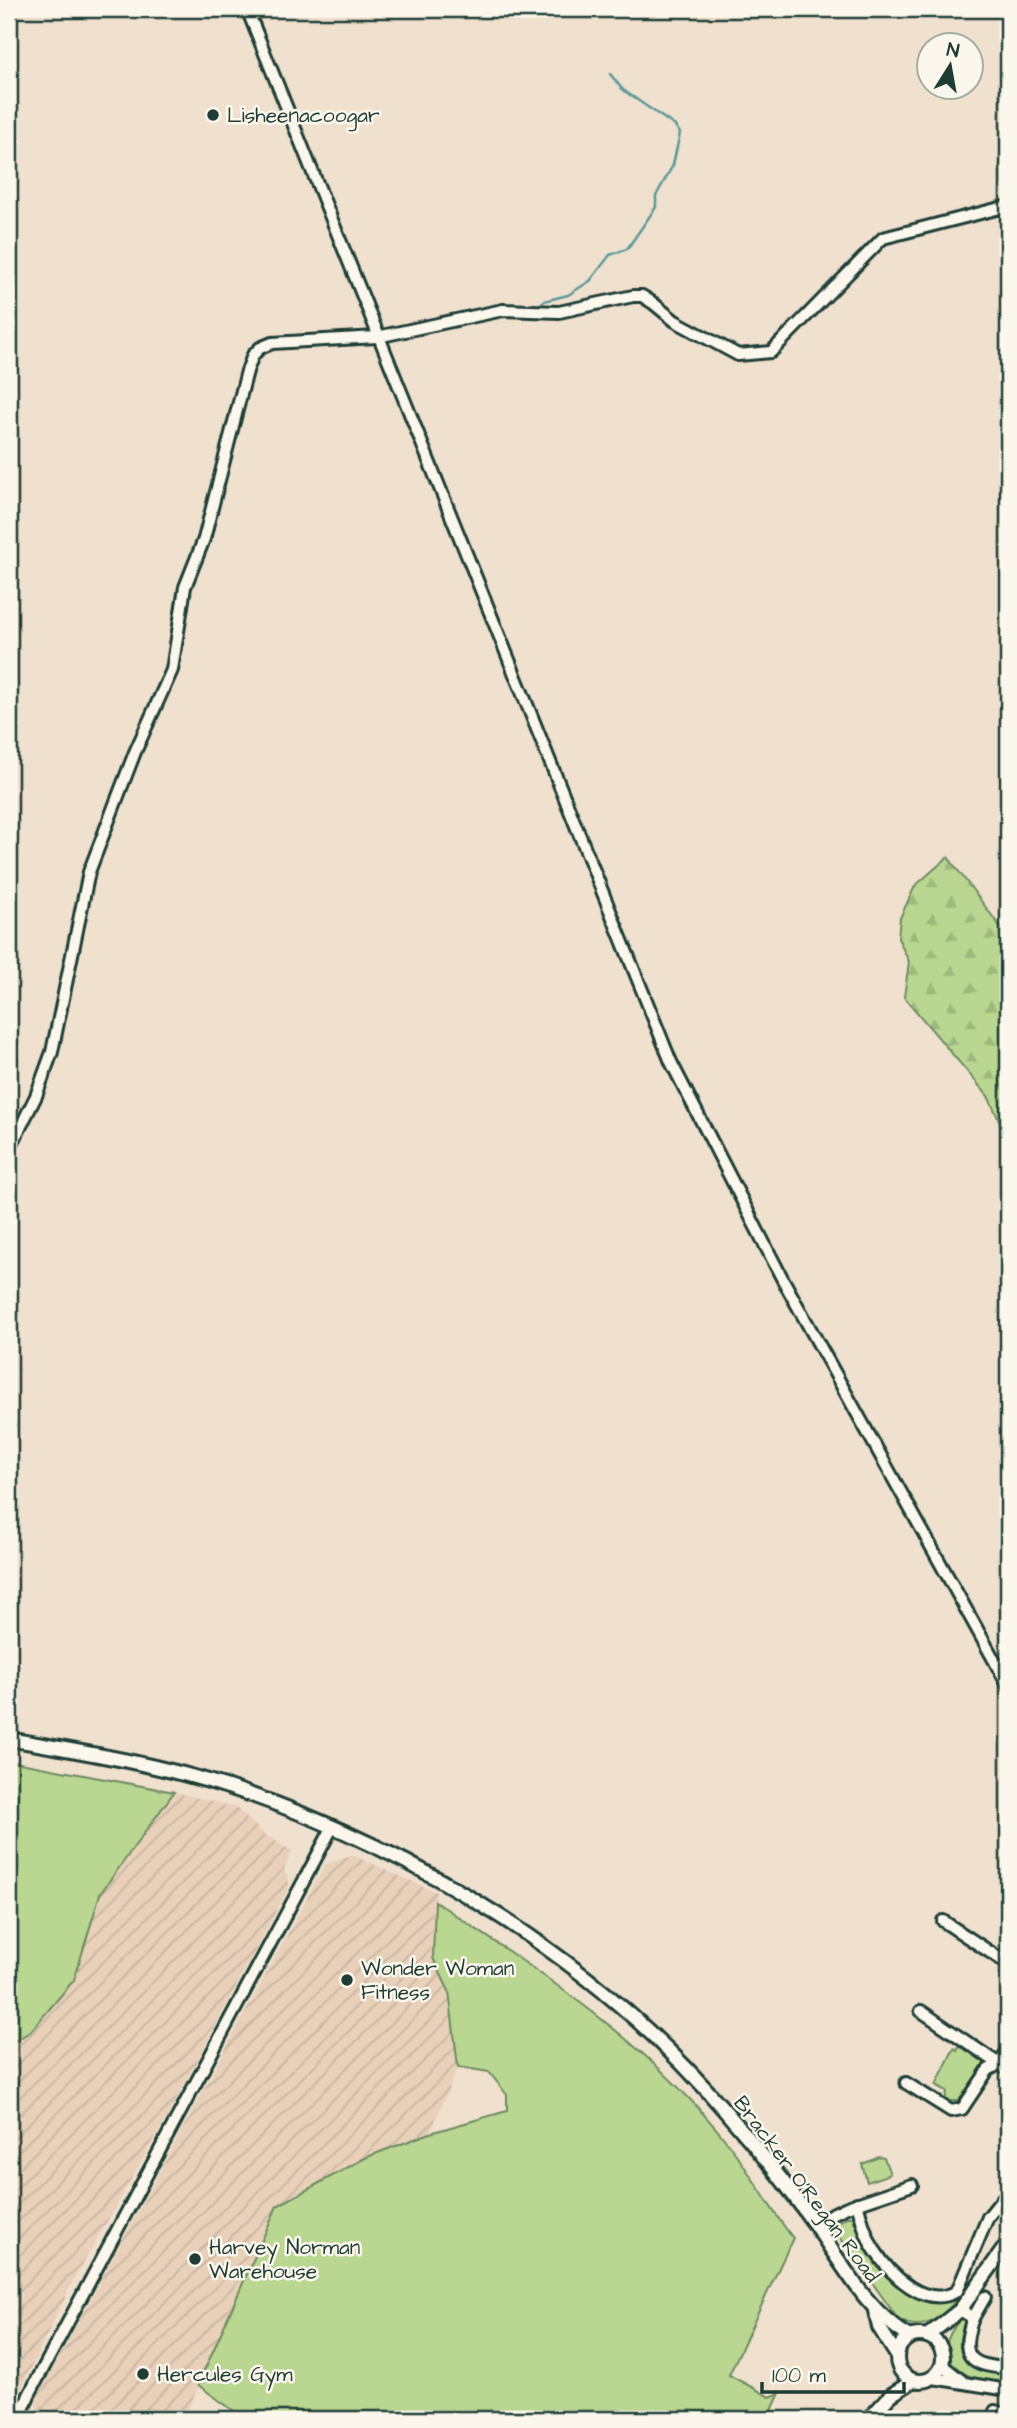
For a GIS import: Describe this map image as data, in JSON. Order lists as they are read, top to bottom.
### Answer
{
  "streets": {
    "main road": ["Bracker O'Regan Road"]
  },
  "places": [
    "Lisheenacoogar",
    "Wonder Woman Fitness",
    "Harvey Norman Warehouse",
    "Hercules Gym"
  ],
  "scale_bar": "100 m",
  "north": "top"
}
